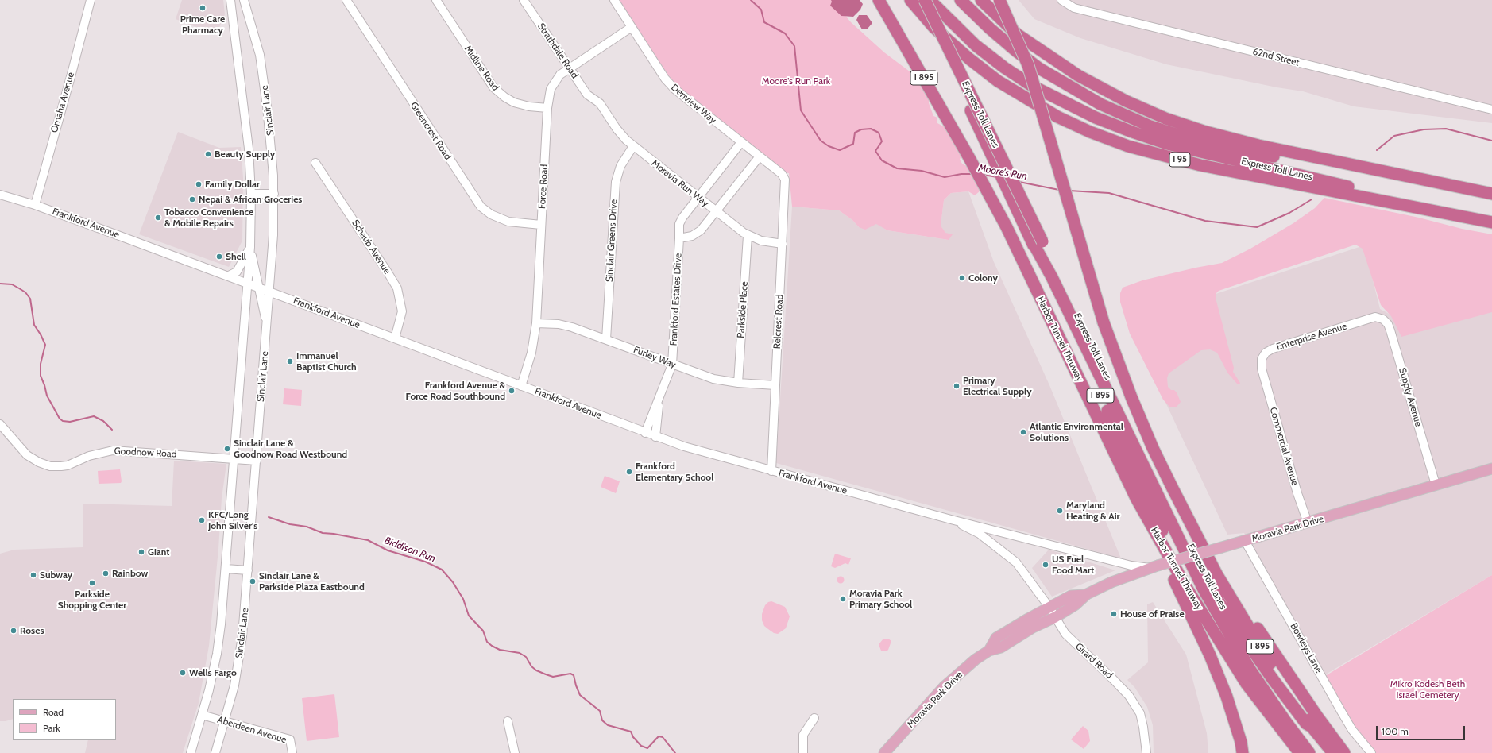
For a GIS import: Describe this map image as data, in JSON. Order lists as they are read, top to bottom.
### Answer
{
  "streets": {
    "highway": [
      "I 895",
      "Express Toll Lanes",
      "I 95",
      "Harbor Tunnel Thruway"
    ],
    "main road": ["Moravia Park Drive"],
    "street": [
      "Strathdale Road",
      "62nd Street",
      "Midline Road",
      "Omaha Avenue",
      "Denview Way",
      "Sinclair Lane",
      "Greencrest Road",
      "Moravia Run Way",
      "Force Road",
      "Frankford Avenue",
      "Sinclair Greens Drive",
      "Schaub Avenue",
      "Frankford Estates Drive",
      "Parkside Place",
      "Relcrest Road",
      "Enterprise Avenue",
      "Furley Way",
      "Supply Avenue",
      "Commercial Avenue",
      "Goodnow Road",
      "Bowleys Lane",
      "Girard Road",
      "Aberdeen Avenue"
    ]
  },
  "crossings": [
    ["Strathdale Road", "Moravia Run Way"],
    ["Strathdale Road", "Force Road"],
    ["Midline Road", "Force Road"],
    ["I 895", "Express Toll Lanes"],
    ["Omaha Avenue", "Frankford Avenue"],
    ["Denview Way", "Force Road"],
    ["Denview Way", "Frankford Estates Drive"],
    ["Denview Way", "Relcrest Road"],
    ["Sinclair Lane", "Frankford Avenue"],
    ["Sinclair Lane", "Goodnow Road"],
    ["Sinclair Lane", "Aberdeen Avenue"],
    ["Express Toll Lanes", "I 95"],
    ["Express Toll Lanes", "Harbor Tunnel Thruway"],
    ["Greencrest Road", "Force Road"],
    ["Moravia Run Way", "Sinclair Greens Drive"],
    ["Moravia Run Way", "Frankford Estates Drive"],
    ["Moravia Run Way", "Parkside Place"],
    ["Moravia Run Way", "Relcrest Road"],
    ["Force Road", "Frankford Avenue"],
    ["Force Road", "Furley Way"],
    ["Frankford Avenue", "Schaub Avenue"],
    ["Frankford Avenue", "Frankford Estates Drive"],
    ["Frankford Avenue", "Relcrest Road"],
    ["Frankford Avenue", "Moravia Park Drive"],
    ["Sinclair Greens Drive", "Furley Way"],
    ["Frankford Estates Drive", "Furley Way"],
    ["Parkside Place", "Furley Way"],
    ["Relcrest Road", "Furley Way"],
    ["Enterprise Avenue", "Supply Avenue"],
    ["Enterprise Avenue", "Commercial Avenue"],
    ["Supply Avenue", "Moravia Park Drive"],
    ["Commercial Avenue", "Moravia Park Drive"],
    ["Moravia Park Drive", "Bowleys Lane"],
    ["Moravia Park Drive", "Girard Road"]
  ],
  "water": ["Moore's Run", "Biddison Run"],
  "parks": ["Moore's Run Park", "Mikro Kodesh Beth Israel Cemetery"],
  "places": [
    "Prime Care Pharmacy",
    "Beauty Supply",
    "Family Dollar",
    "Nepai & African Groceries",
    "Tobacco Convenience & Mobile Repairs",
    "Shell",
    "Colony",
    "Immanuel Baptist Church",
    "Primary Electrical Supply",
    "Frankford Avenue & Force Road Southbound",
    "Atlantic Environmental Solutions",
    "Sinclair Lane & Goodnow Road Westbound",
    "Frankford Elementary School",
    "Maryland Heating & Air",
    "KFC/Long John Silver’s",
    "Giant",
    "US Fuel Food Mart",
    "Rainbow",
    "Subway",
    "Sinclair Lane & Parkside Plaza Eastbound",
    "Parkside Shopping Center",
    "Moravia Park Primary School",
    "House of Praise",
    "Roses",
    "Wells Fargo"
  ],
  "legend": ["Road", "Park"],
  "scale_bar": "100 m"
}
